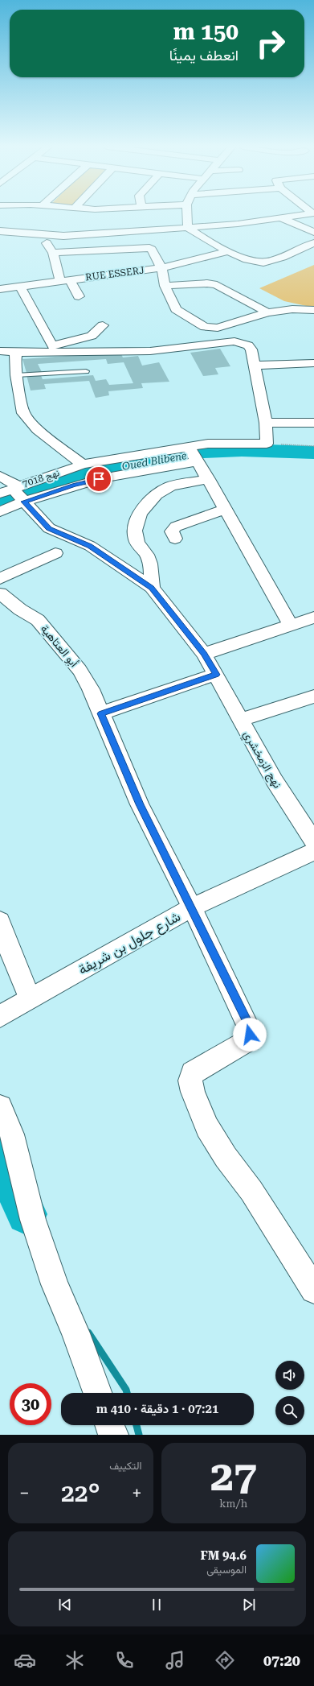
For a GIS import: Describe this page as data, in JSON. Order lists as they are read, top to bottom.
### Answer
{
  "streets": {
    "street": [
      "RUE ESSERJ",
      "نهج 7018",
      "أبو العتاهية",
      "نهج الزمخشري",
      "شارع جلول بن شريفة"
    ]
  },
  "crossings": [
    ["أبو العتاهية", "شارع جلول بن شريفة"]
  ],
  "water": ["Oued Blibene"],
  "page": {
    "turn": ["150 m", "انعطف يمينًا"],
    "limit": "30",
    "trip": "07:21 · 1 دقيقة · 410 m",
    "tile": [
      ["27", "km/h"],
      "التكييف"
    ],
    "heat": ["−", "22°", "+"],
    "song": ["94.6 FM", "الموسيقى"],
    "tabs": "07:20"
  }
}
